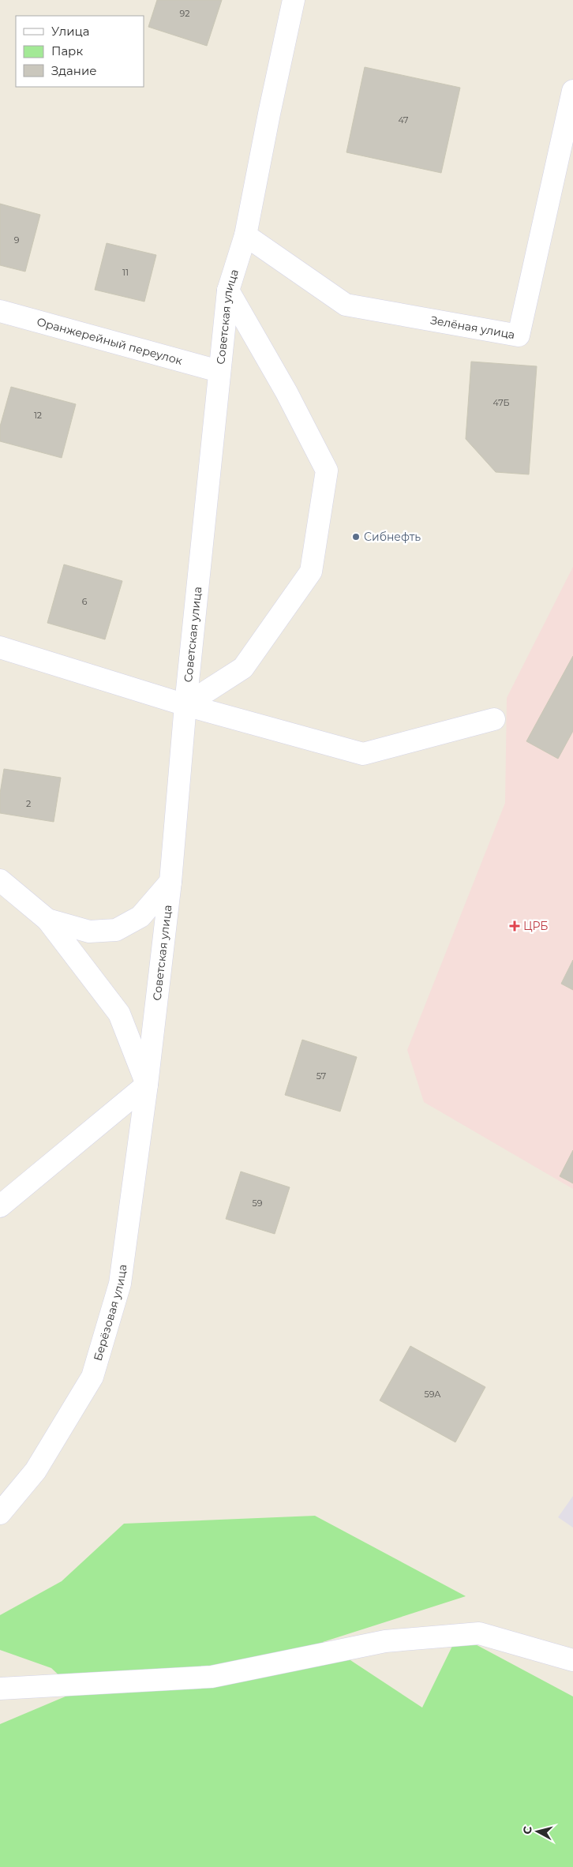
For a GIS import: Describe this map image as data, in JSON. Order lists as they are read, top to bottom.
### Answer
{
  "streets": {
    "street": [
      "Советская улица",
      "Зелёная улица",
      "Оранжерейный переулок",
      "Берёзовая улица"
    ]
  },
  "crossings": [
    ["Советская улица", "Зелёная улица"],
    ["Советская улица", "Оранжерейный переулок"],
    ["Советская улица", "Берёзовая улица"]
  ],
  "places": {
    "other": ["Сибнефть"],
    "health": ["ЦРБ"]
  },
  "house_numbers": [
    "92",
    "47",
    "9",
    "11",
    "47Б",
    "12",
    "6",
    "2",
    "57",
    "59",
    "59А"
  ],
  "legend": ["Улица", "Парк", "Здание"],
  "north": "left"
}
